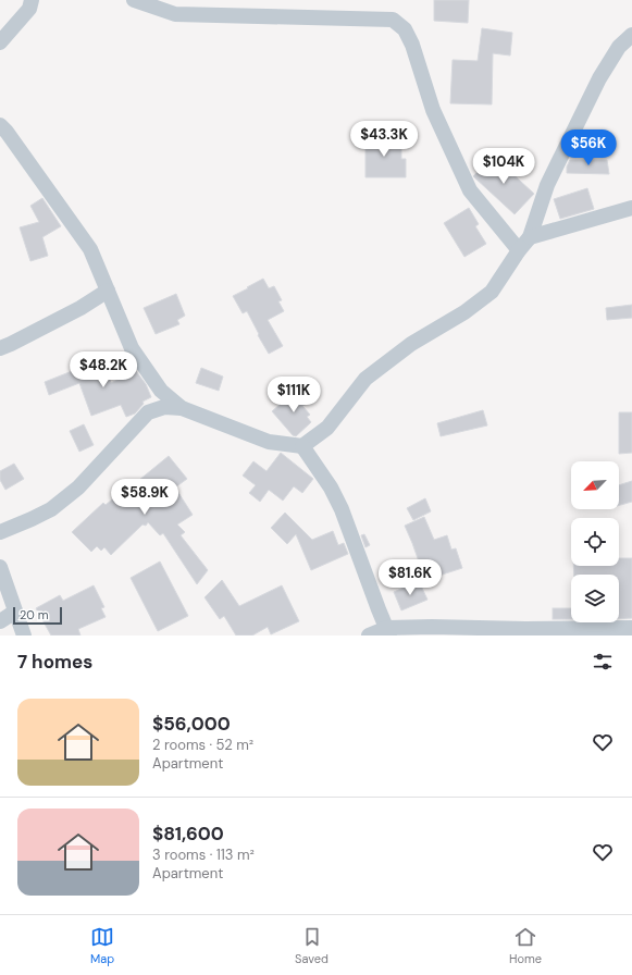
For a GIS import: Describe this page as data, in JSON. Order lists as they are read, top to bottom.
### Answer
{
  "scale_bar": "20 m",
  "north": "bottom left",
  "page": {
    "price": [
      "$43.3K",
      "$56K",
      "$104K",
      "$48.2K",
      "$111K",
      "$58.9K",
      "$81.6K"
    ],
    "scale": "20 m",
    "heading": "7 homes",
    "list": [
      {
        "name": "$56,000",
        "note": "2 rooms · 52 m² · Apartment"
      },
      {
        "name": "$81,600",
        "note": "3 rooms · 113 m² · Apartment"
      }
    ],
    "tabs": ["Map", "Saved", "Home"]
  }
}
